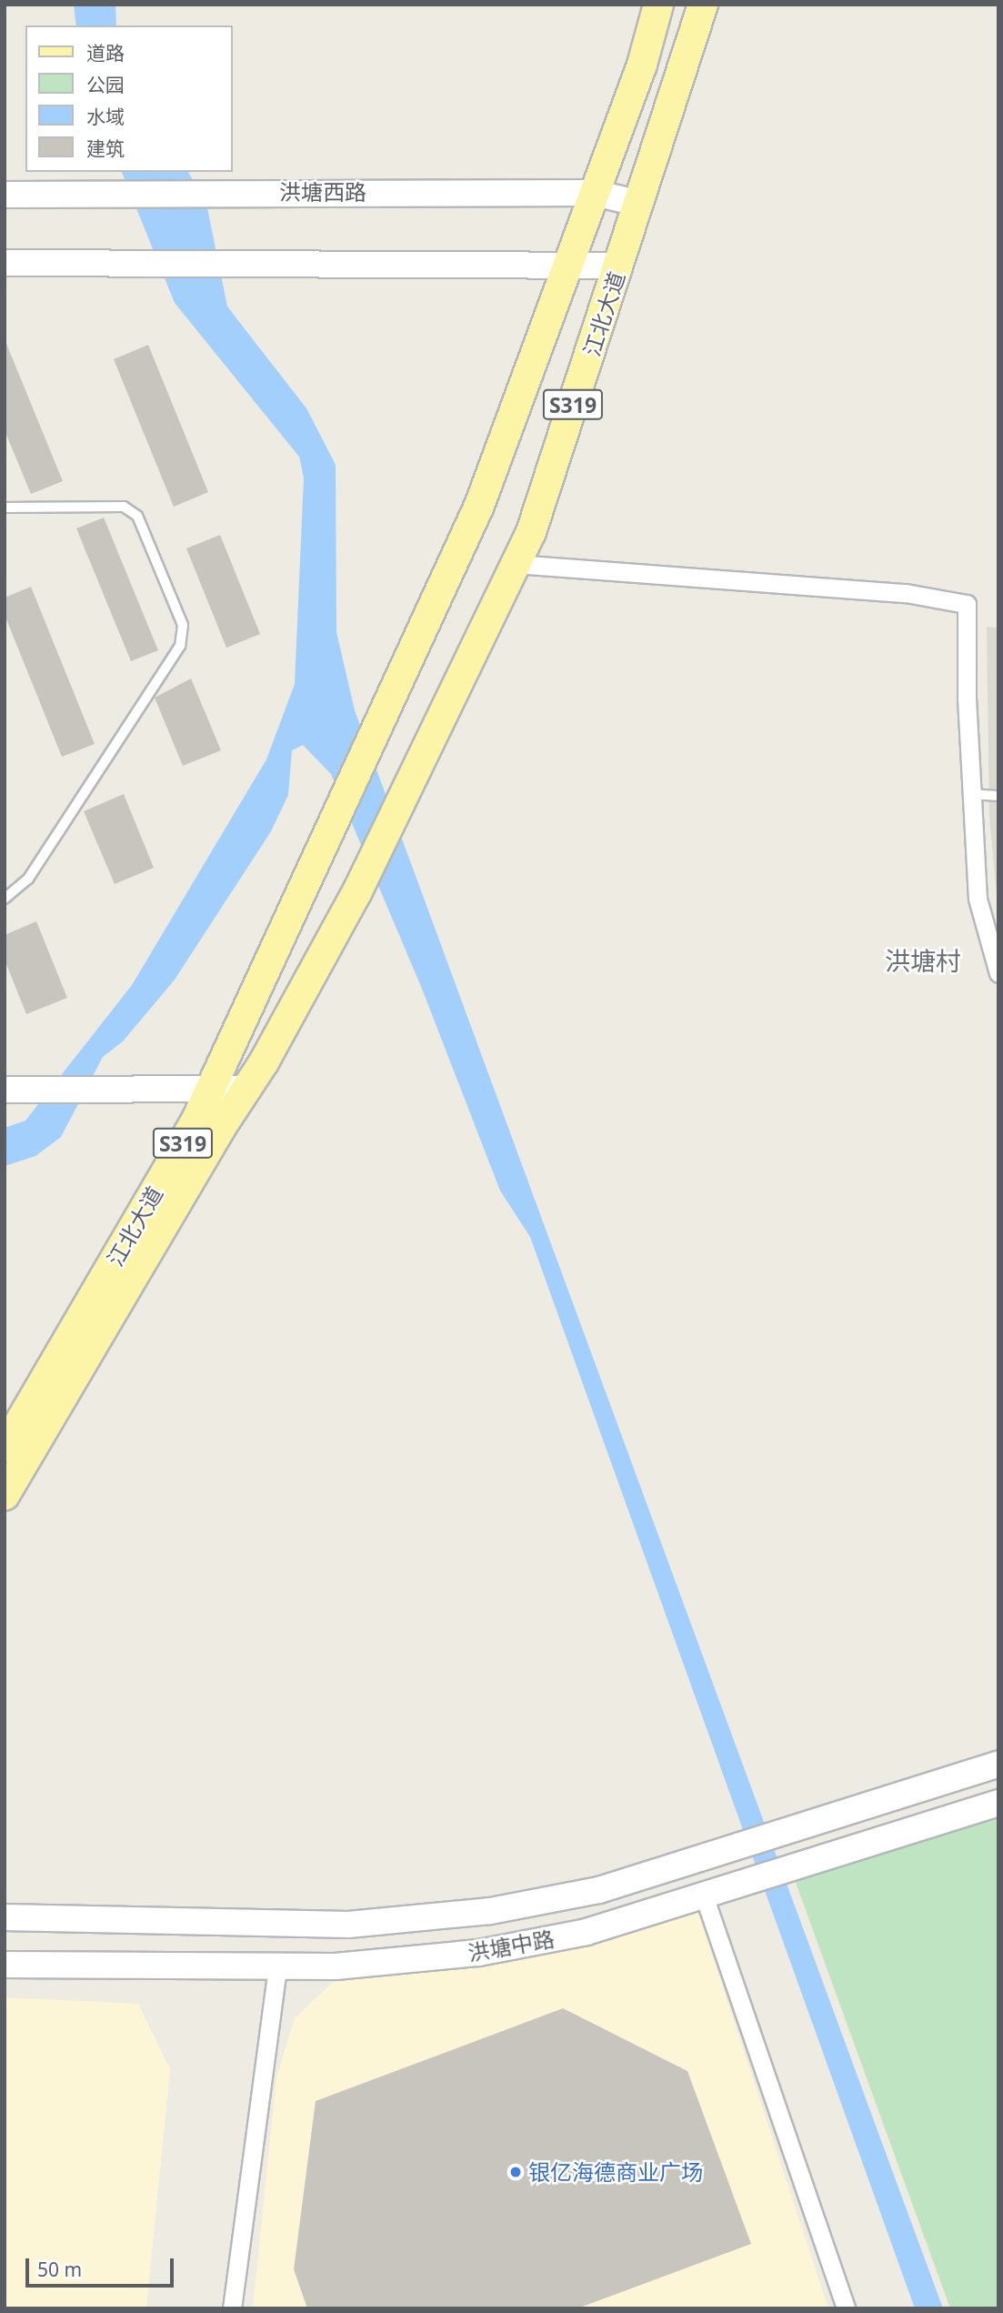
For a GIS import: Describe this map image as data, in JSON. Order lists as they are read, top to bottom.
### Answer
{
  "streets": {
    "main road": [
      "洪塘西路",
      "江北大道",
      "S319",
      "洪塘中路"
    ]
  },
  "crossings": [
    ["洪塘西路", "江北大道"],
    ["洪塘西路", "S319"],
    ["江北大道", "S319"]
  ],
  "districts": ["洪塘村"],
  "places": ["银亿海德商业广场"],
  "legend": [
    "道路",
    "公园",
    "水域",
    "建筑"
  ],
  "scale_bar": "50 m"
}
